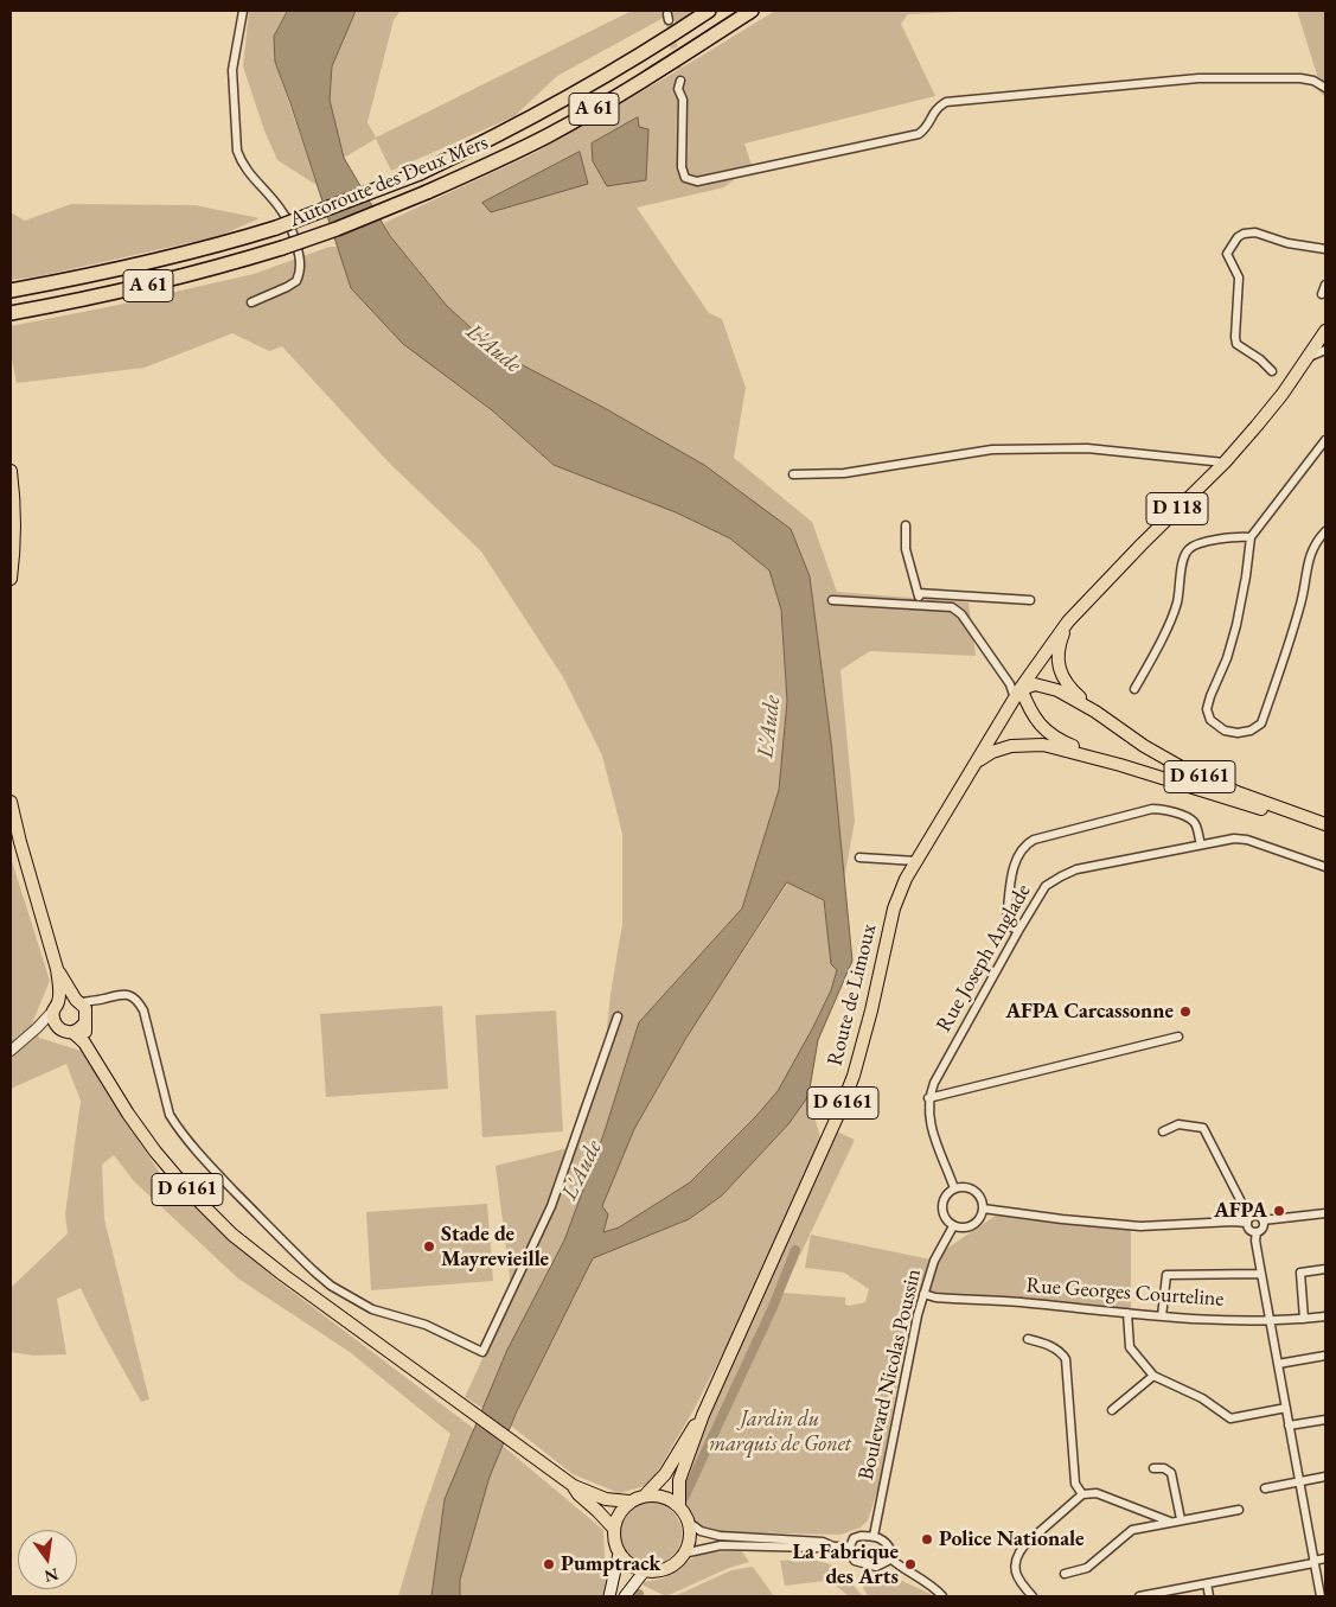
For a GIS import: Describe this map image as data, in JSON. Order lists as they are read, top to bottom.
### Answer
{
  "streets": {
    "highway": ["A 61", "Autoroute des Deux Mers"],
    "main road": ["D 118", "D 6161", "Route de Limoux"],
    "street": ["Rue Joseph Anglade", "Rue Georges Courteline", "Boulevard Nicolas Poussin"]
  },
  "crossings": [
    ["D 118", "D 6161"],
    ["D 6161", "Route de Limoux"],
    ["Rue Joseph Anglade", "Boulevard Nicolas Poussin"],
    ["Rue Georges Courteline", "Boulevard Nicolas Poussin"]
  ],
  "water": ["L'Aude"],
  "parks": ["Jardin du marquis de Gonet"],
  "places": [
    "AFPA Carcassonne",
    "AFPA",
    "Stade de Mayrevieille",
    "Police Nationale",
    "Pumptrack",
    "La Fabrique des Arts"
  ],
  "north": "bottom"
}
